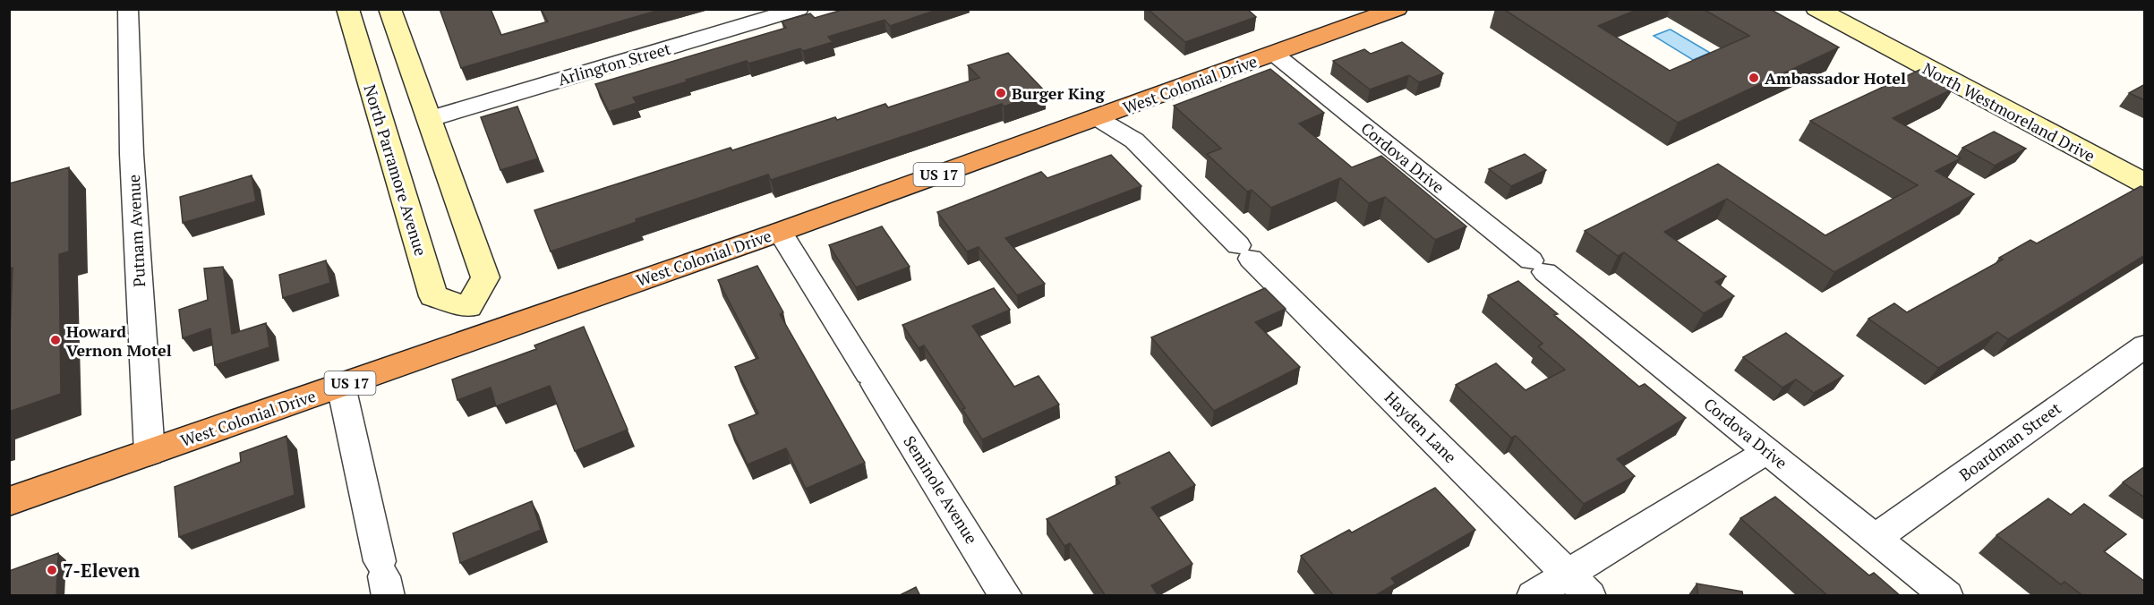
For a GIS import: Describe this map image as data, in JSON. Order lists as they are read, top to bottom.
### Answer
{
  "streets": {
    "highway": ["West Colonial Drive", "US 17"],
    "street": [
      "Arlington Street",
      "North Westmoreland Drive",
      "Cordova Drive",
      "North Parramore Avenue",
      "Putnam Avenue",
      "Hayden Lane",
      "Boardman Street",
      "Seminole Avenue"
    ]
  },
  "crossings": [
    ["West Colonial Drive", "Cordova Drive"],
    ["West Colonial Drive", "Putnam Avenue"],
    ["West Colonial Drive", "Hayden Lane"],
    ["West Colonial Drive", "Seminole Avenue"],
    ["Cordova Drive", "Boardman Street"]
  ],
  "places": [
    "Ambassador Hotel",
    "Burger King",
    "Howard Vernon Motel",
    "7-Eleven"
  ]
}
